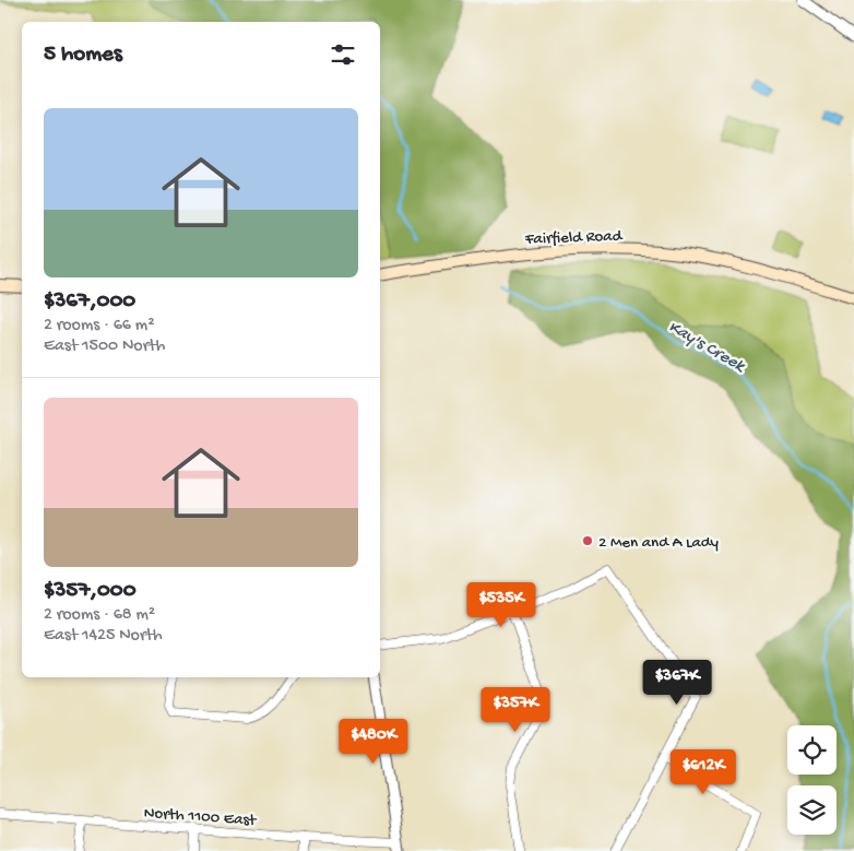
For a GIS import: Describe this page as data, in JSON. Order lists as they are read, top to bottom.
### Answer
{
  "streets": {
    "main road": ["Fairfield Road"],
    "street": ["North 1100 East"]
  },
  "water": ["Kay's Creek"],
  "places": ["2 Men and A Lady"],
  "page": {
    "heading": "5 homes",
    "list": [
      {
        "name": "$367,000",
        "note": "2 rooms · 66 m² · East 1500 North"
      },
      {
        "name": "$357,000",
        "note": "2 rooms · 68 m² · East 1425 North"
      }
    ],
    "price": [
      "$535K",
      "$367K",
      "$357K",
      "$480K",
      "$612K"
    ]
  }
}
